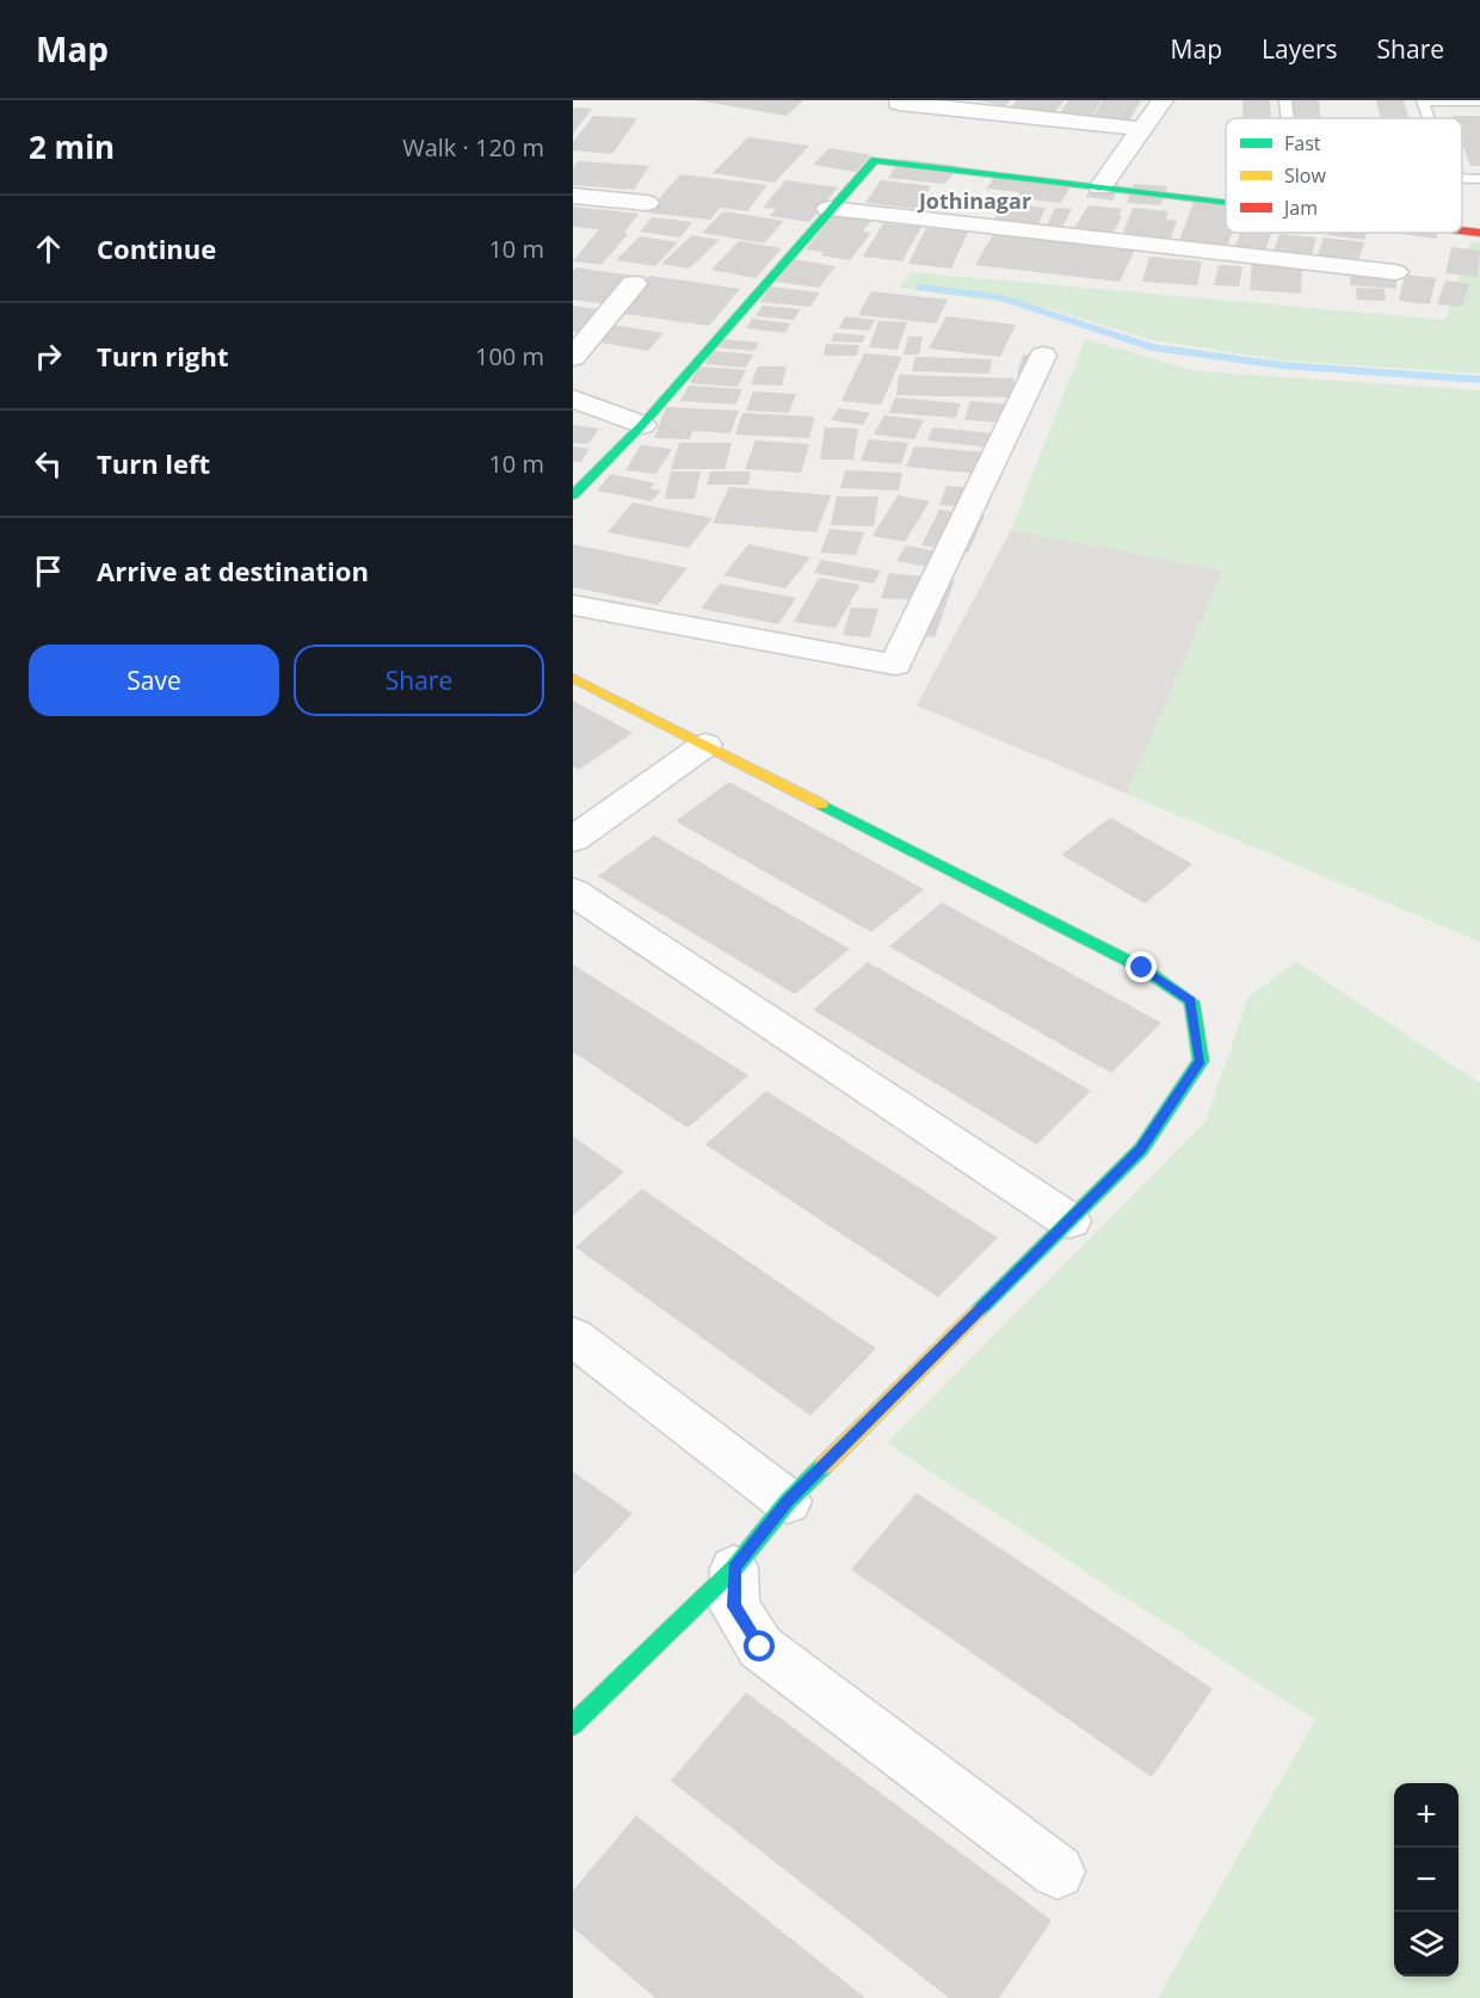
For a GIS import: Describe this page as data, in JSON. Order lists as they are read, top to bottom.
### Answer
{
  "districts": ["Jothinagar"],
  "legend": ["Fast", "Slow", "Jam"],
  "page": {
    "header": "Map",
    "nav": ["Map", "Layers", "Share"],
    "heading": ["2 min", "Walk · 120 m"],
    "list": [
      ["Continue", "10 m"],
      ["Turn right", "100 m"],
      ["Turn left", "10 m"],
      "Arrive at destination"
    ],
    "buttons": ["Save", "Share"],
    "map_buttons": ["+", "−"]
  }
}
